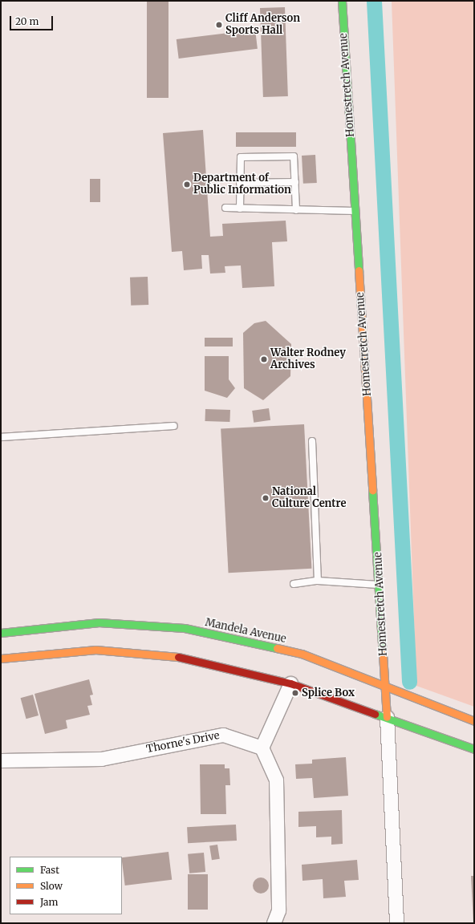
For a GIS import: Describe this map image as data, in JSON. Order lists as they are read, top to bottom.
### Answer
{
  "streets": {
    "main road": ["Homestretch Avenue", "Mandela Avenue"],
    "street": ["Thorne's Drive"]
  },
  "crossings": [
    ["Homestretch Avenue", "Mandela Avenue"]
  ],
  "places": [
    "Cliff Anderson Sports Hall",
    "Department of Public Information",
    "Walter Rodney Archives",
    "National Culture Centre",
    "Splice Box"
  ],
  "legend": ["Fast", "Slow", "Jam"],
  "scale_bar": "20 m"
}
